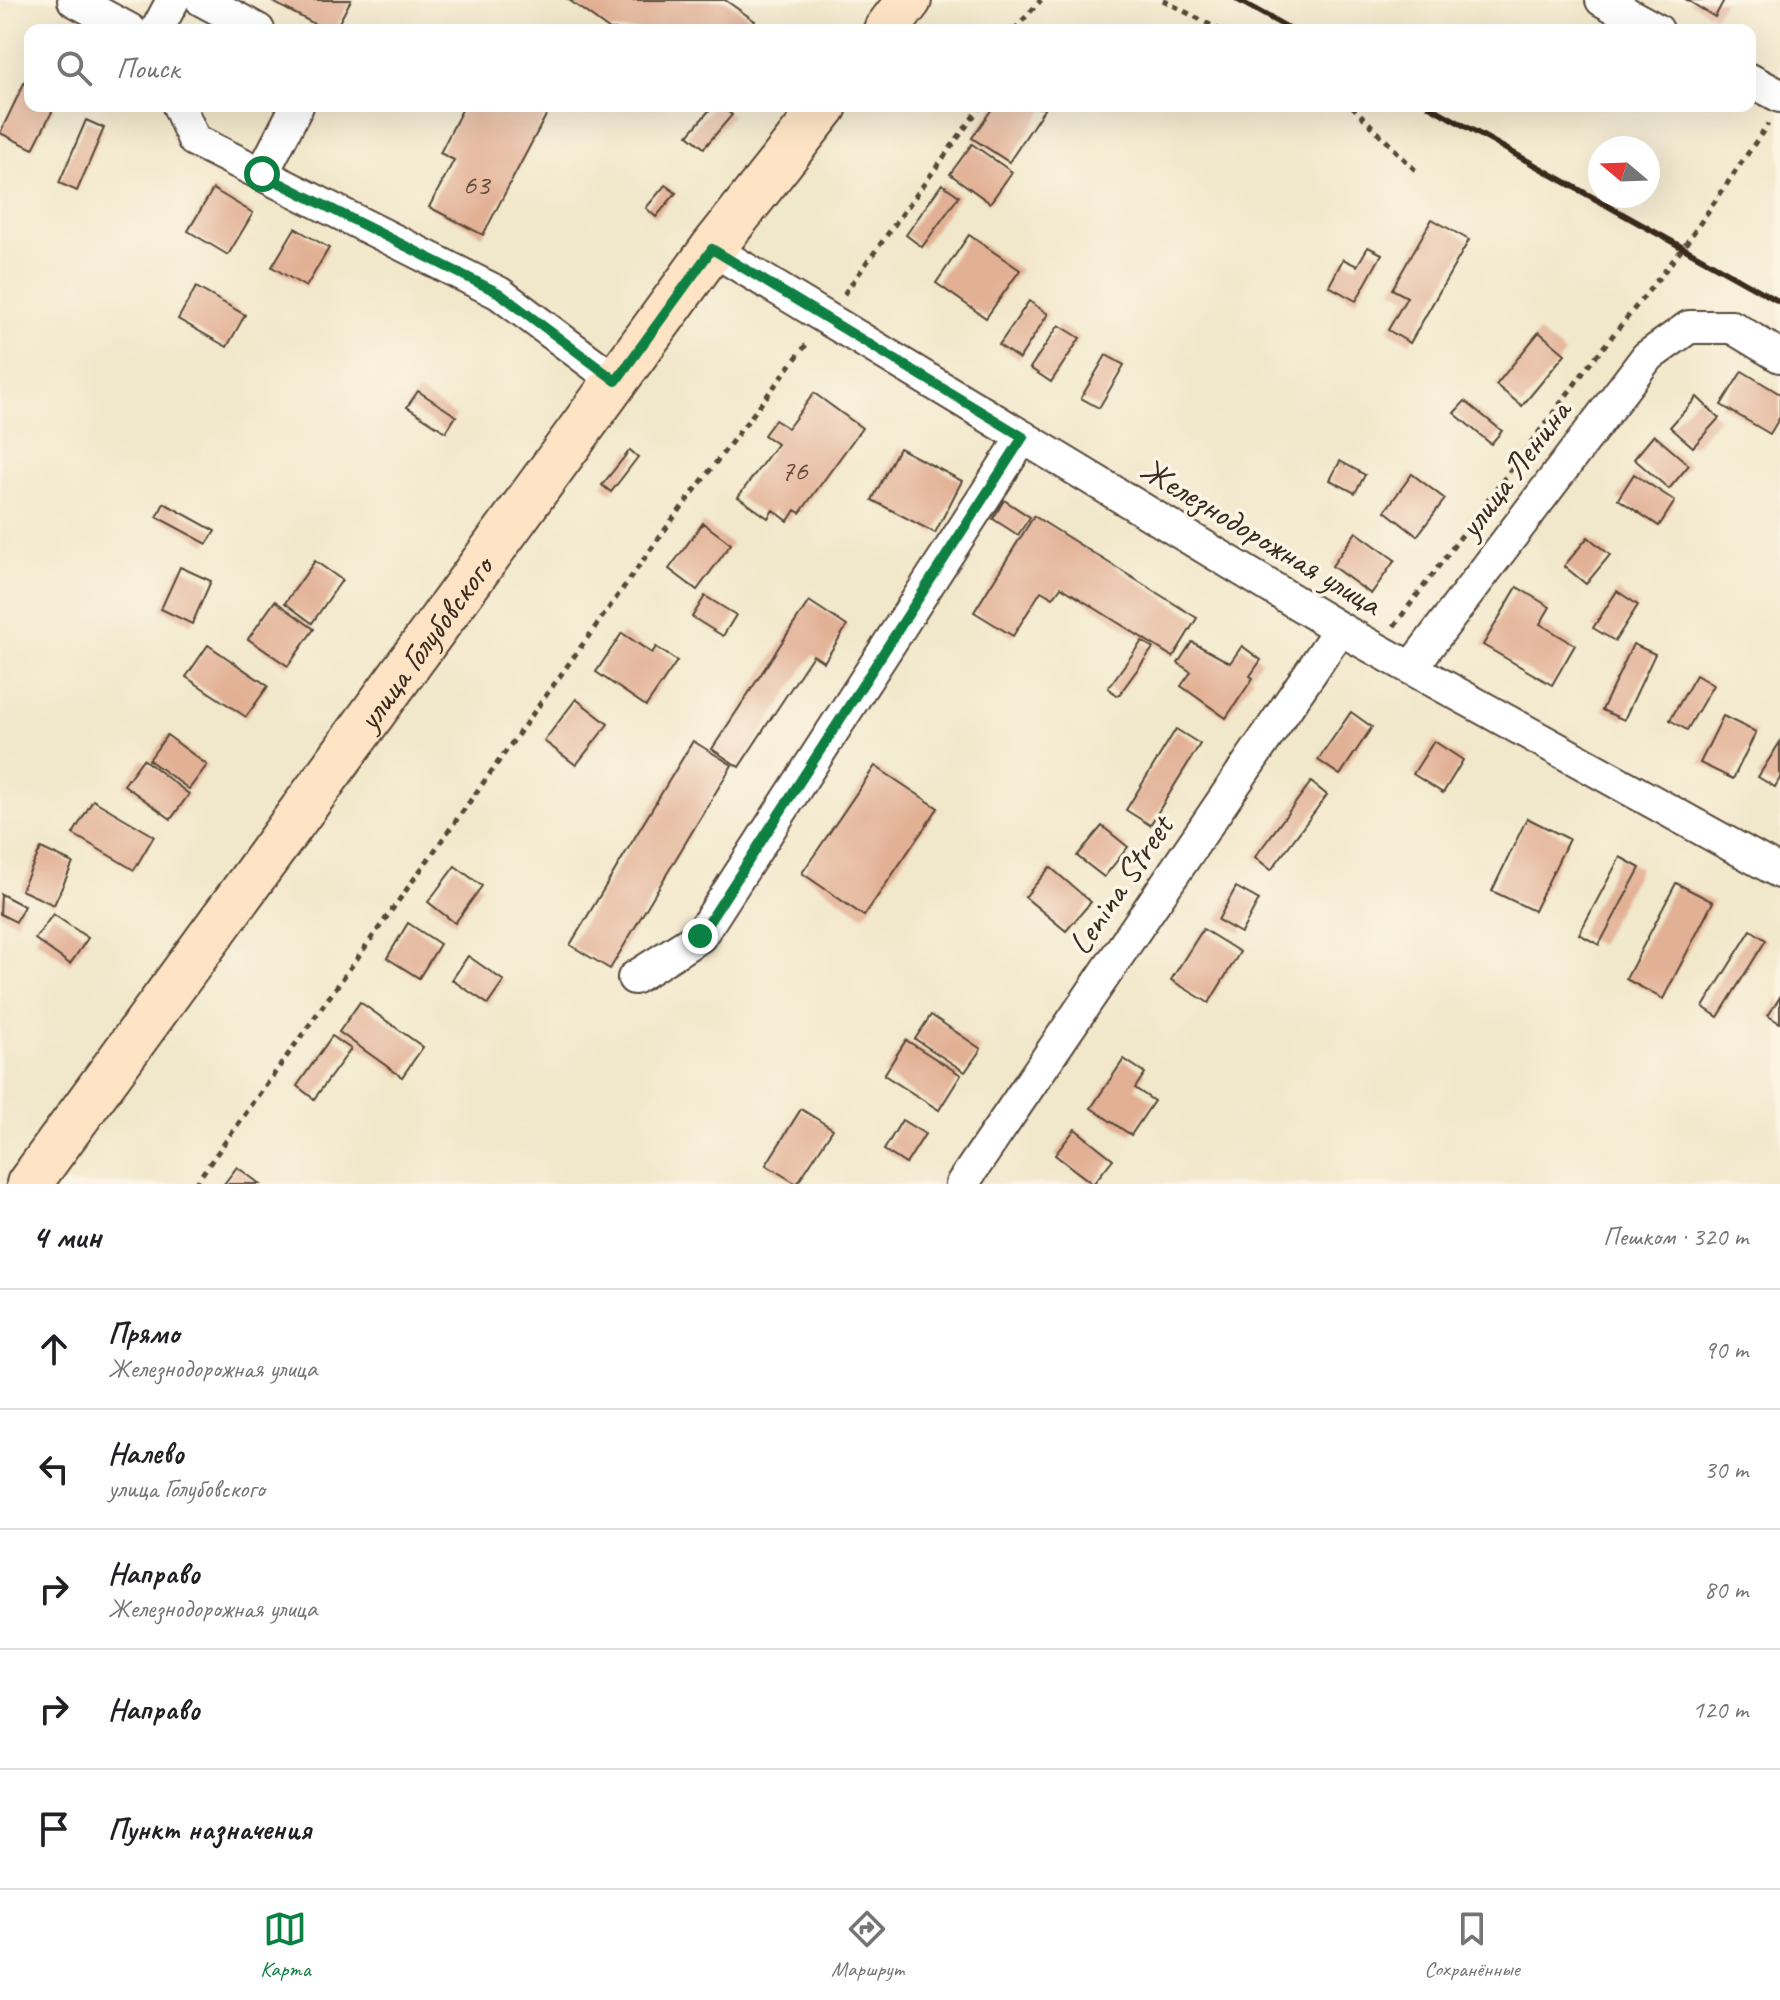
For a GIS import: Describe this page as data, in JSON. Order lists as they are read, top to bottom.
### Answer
{
  "streets": {
    "street": [
      "улица Ленина",
      "Железнодорожная улица",
      "улица Голубовского",
      "Lenina Street"
    ]
  },
  "crossings": [
    ["улица Ленина", "Железнодорожная улица"],
    ["Железнодорожная улица", "улица Голубовского"],
    ["Железнодорожная улица", "Lenina Street"]
  ],
  "house_numbers": ["63", "76"],
  "north": "left",
  "page": {
    "search": "Поиск",
    "heading": ["4 мин", "Пешком · 320 m"],
    "list": [
      ["Прямо", "Железнодорожная улица", "90 m"],
      ["Налево", "улица Голубовского", "30 m"],
      ["Направо", "Железнодорожная улица", "80 m"],
      ["Направо", "120 m"],
      "Пункт назначения"
    ],
    "nav": ["Карта", "Маршрут", "Сохранённые"]
  }
}
